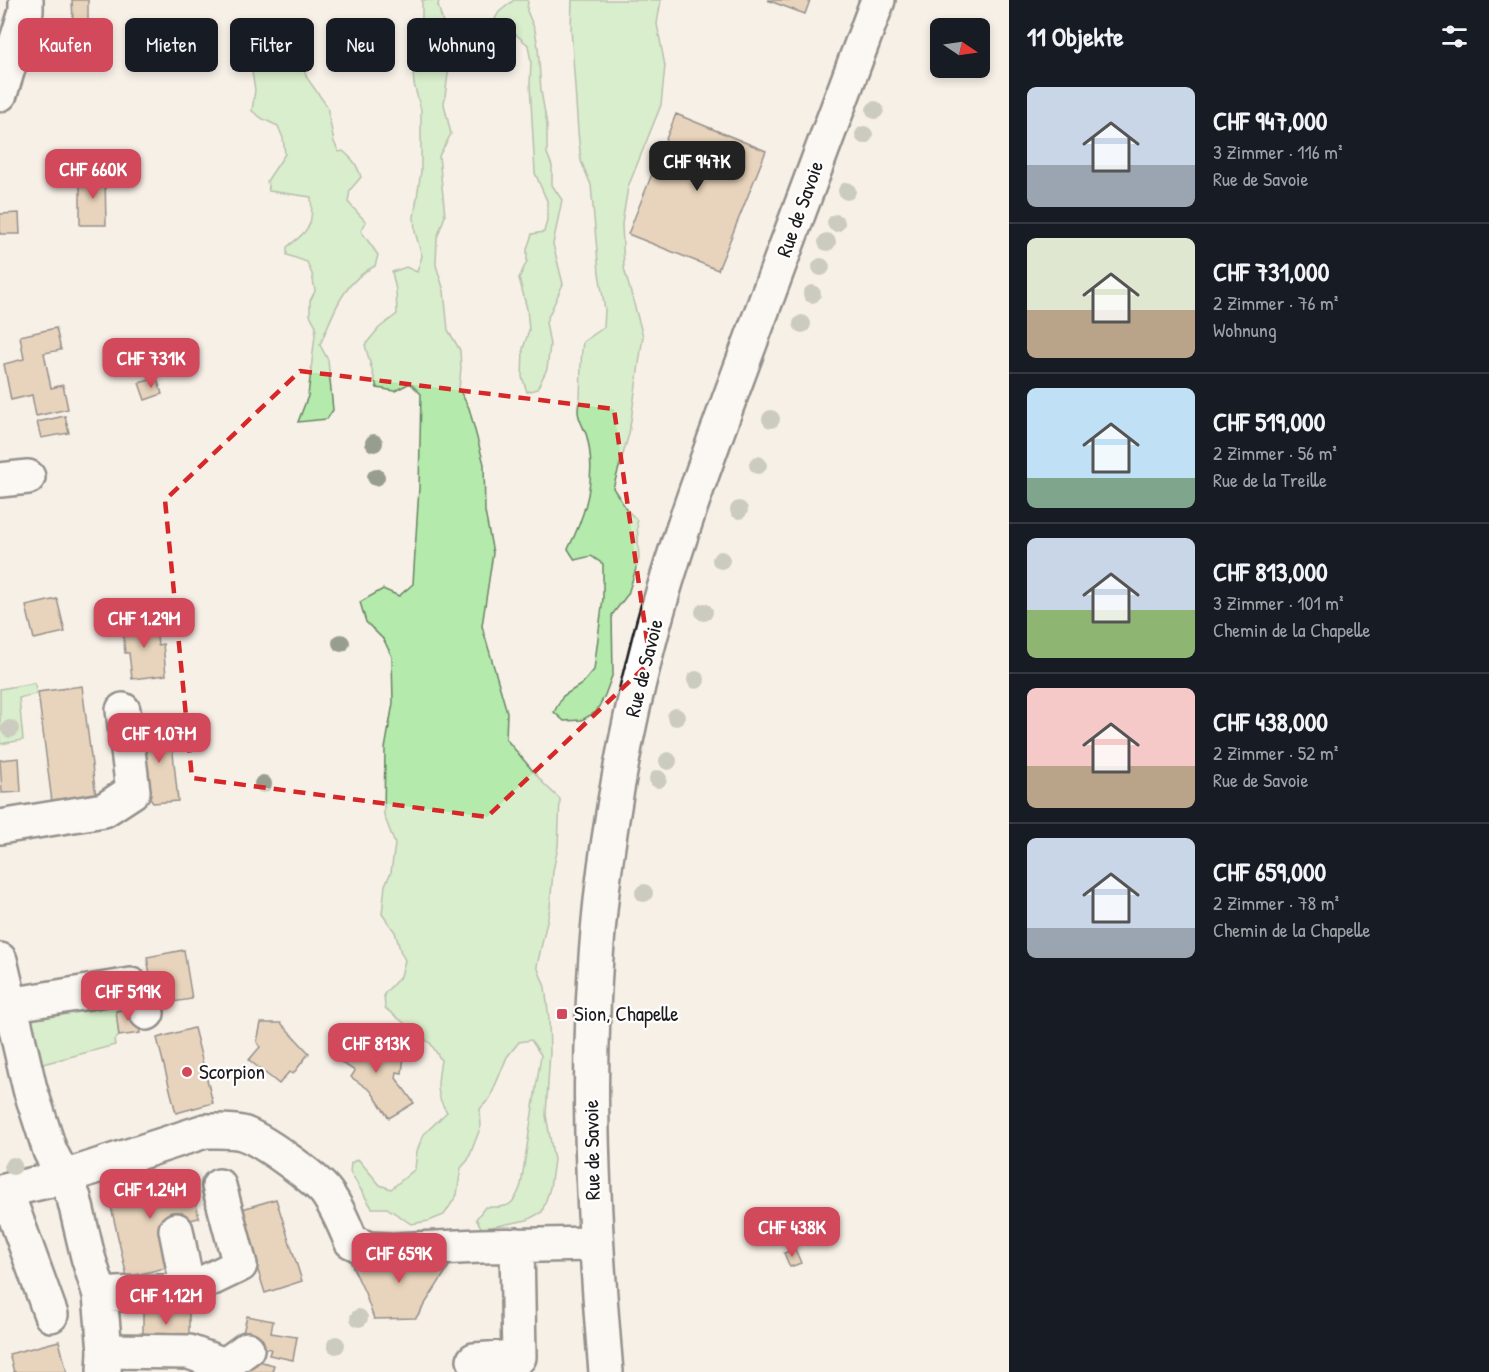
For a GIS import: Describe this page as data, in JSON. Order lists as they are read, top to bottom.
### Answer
{
  "streets": {
    "main road": ["Rue de Savoie"]
  },
  "places": {
    "transit": ["Sion, Chapelle"],
    "other": ["Scorpion"]
  },
  "north": "right",
  "page": {
    "heading": "11 Objekte",
    "chip": [
      "Kaufen",
      "Mieten",
      "Filter",
      "Neu",
      "Wohnung"
    ],
    "list": [
      {
        "name": "CHF 947,000",
        "note": "3 Zimmer · 116 m² · Rue de Savoie"
      },
      {
        "name": "CHF 731,000",
        "note": "2 Zimmer · 76 m² · Wohnung"
      },
      {
        "name": "CHF 519,000",
        "note": "2 Zimmer · 56 m² · Rue de la Treille"
      },
      {
        "name": "CHF 813,000",
        "note": "3 Zimmer · 101 m² · Chemin de la Chapelle"
      },
      {
        "name": "CHF 438,000",
        "note": "2 Zimmer · 52 m² · Rue de Savoie"
      },
      {
        "name": "CHF 659,000",
        "note": "2 Zimmer · 78 m² · Chemin de la Chapelle"
      }
    ],
    "price": [
      "CHF 947K",
      "CHF 660K",
      "CHF 731K",
      "CHF 1.29M",
      "CHF 1.07M",
      "CHF 519K",
      "CHF 813K",
      "CHF 1.24M",
      "CHF 438K",
      "CHF 659K",
      "CHF 1.12M"
    ]
  }
}
